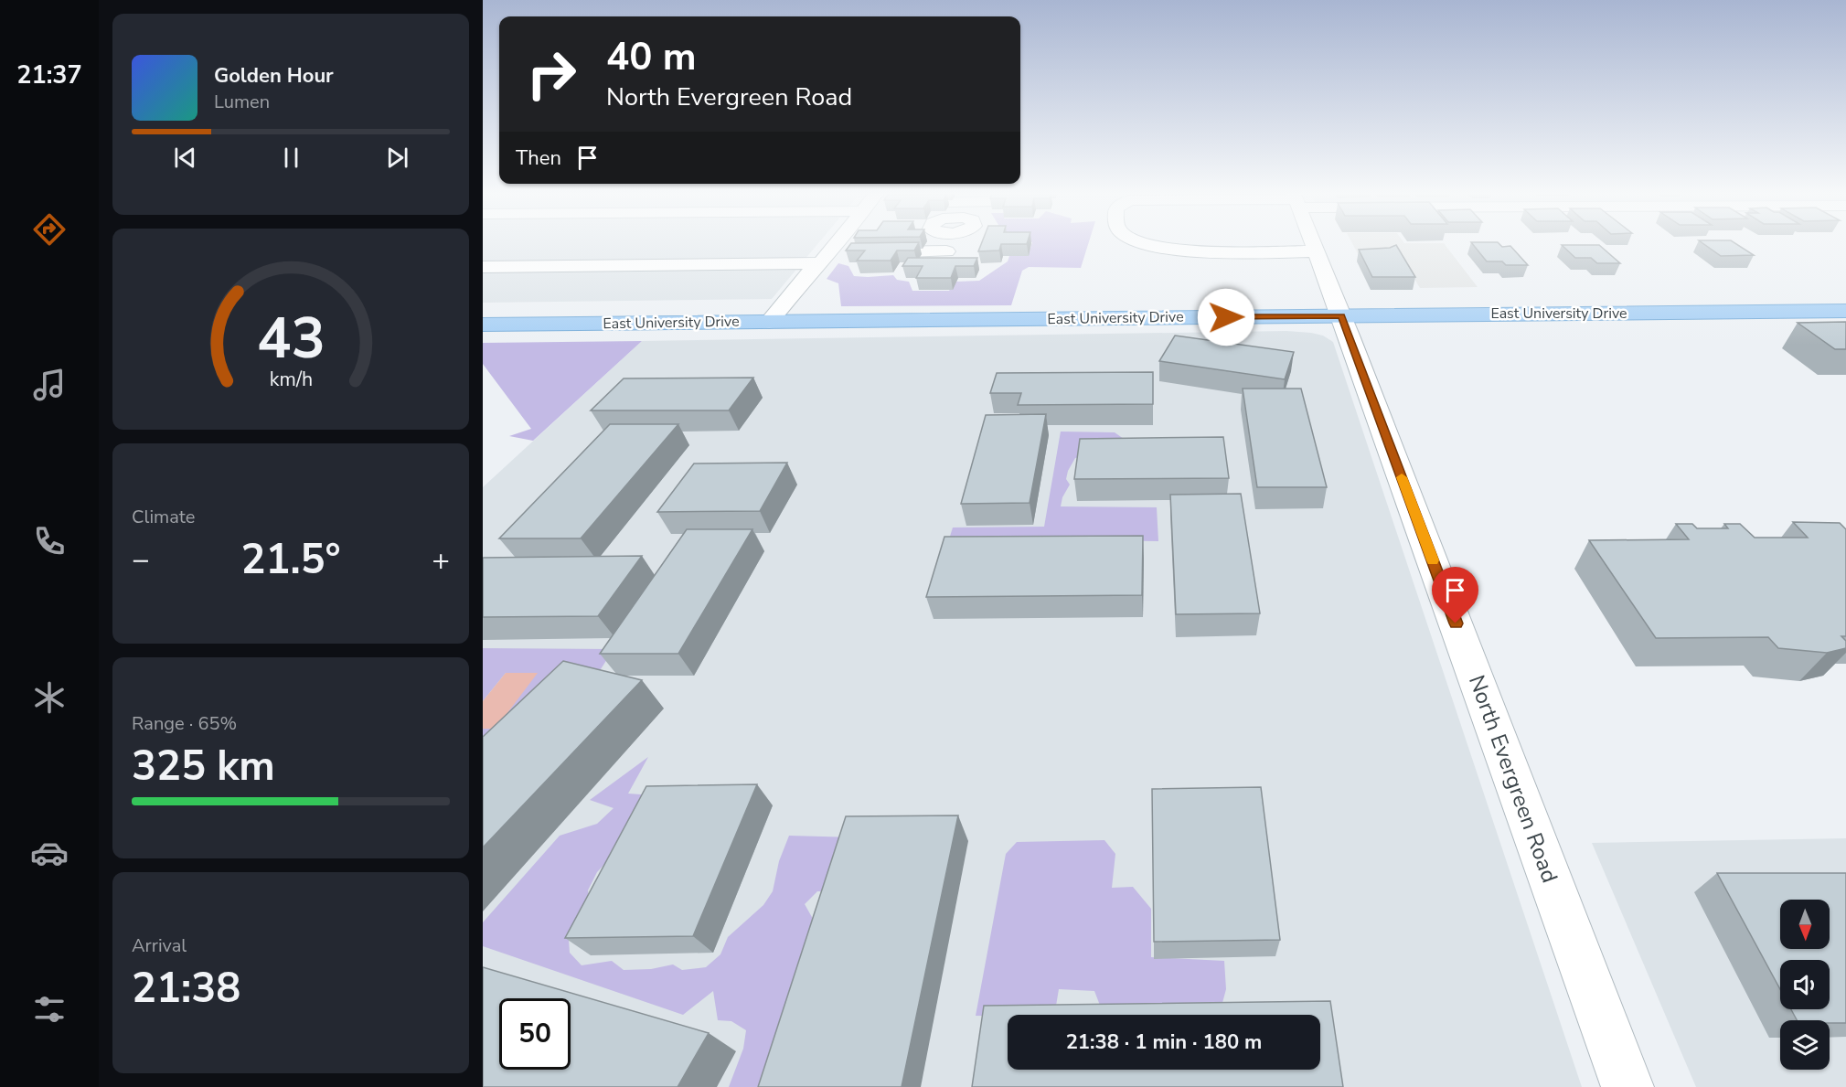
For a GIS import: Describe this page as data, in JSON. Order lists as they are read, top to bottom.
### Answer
{
  "streets": {
    "main road": ["East University Drive"],
    "street": ["North Evergreen Road"]
  },
  "crossings": [
    ["East University Drive", "North Evergreen Road"]
  ],
  "north": "bottom",
  "page": {
    "tabs": "21:37",
    "turn": ["40 m", "North Evergreen Road"],
    "song": ["Golden Hour", "Lumen"],
    "then": "Then",
    "tile": [
      "Climate",
      ["Range · 65%", "325 km"],
      ["Arrival", "21:38"]
    ],
    "heat": ["−", "21.5°", "+"],
    "limit": "50",
    "trip": "21:38 · 1 min · 180 m",
    "gauge": ["43", "km/h"]
  }
}
